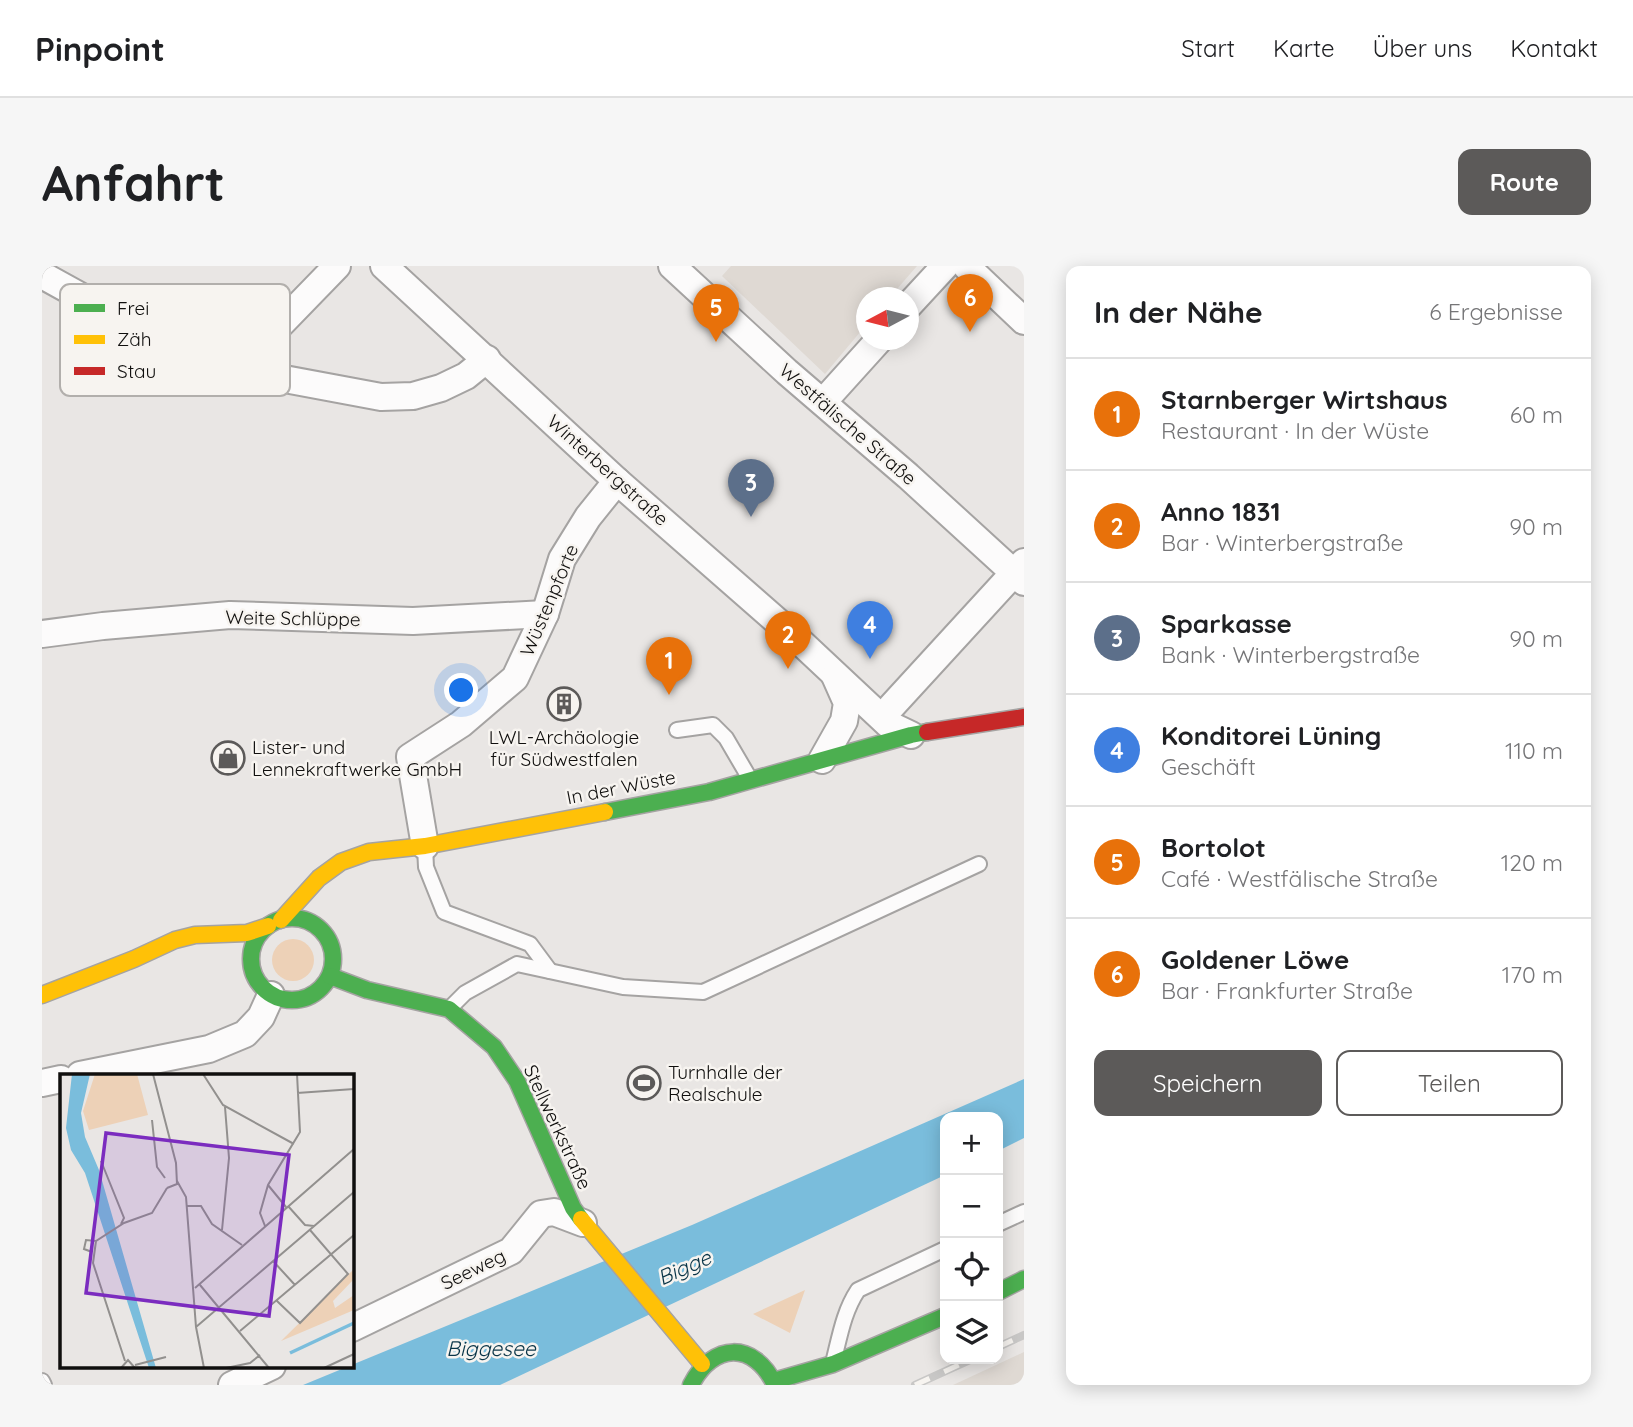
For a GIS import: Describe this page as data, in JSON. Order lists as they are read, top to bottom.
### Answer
{
  "streets": {
    "main road": ["In der Wüste", "Stellwerkstraße"],
    "street": [
      "Westfälische Straße",
      "Winterbergstraße",
      "Wüstenpforte",
      "Weite Schlüppe",
      "Seeweg"
    ]
  },
  "crossings": [
    ["Winterbergstraße", "Wüstenpforte"],
    ["Winterbergstraße", "In der Wüste"],
    ["Wüstenpforte", "Weite Schlüppe"],
    ["Wüstenpforte", "In der Wüste"],
    ["In der Wüste", "Stellwerkstraße"],
    ["Stellwerkstraße", "Seeweg"]
  ],
  "water": ["Bigge", "Biggesee"],
  "places": {
    "building": ["LWL-Archäologie für Südwestfalen"],
    "shop": ["Lister- und Lennekraftwerke GmbH"],
    "sports": ["Turnhalle der Realschule"]
  },
  "legend": ["Frei", "Zäh", "Stau"],
  "north": "left",
  "page": {
    "header": "Pinpoint",
    "nav": [
      "Start",
      "Karte",
      "Über uns",
      "Kontakt"
    ],
    "buttons": [
      "Route",
      ["Speichern", "Teilen"]
    ],
    "title": "Anfahrt",
    "heading": ["In der Nähe", "6 Ergebnisse"],
    "pins": [
      "6",
      "5",
      "3",
      "4",
      "2",
      "1"
    ],
    "list": [
      {
        "mark": "1",
        "name": "Starnberger Wirtshaus",
        "note": "Restaurant · In der Wüste",
        "value": "60 m"
      },
      {
        "mark": "2",
        "name": "Anno 1831",
        "note": "Bar · Winterbergstraße",
        "value": "90 m"
      },
      {
        "mark": "3",
        "name": "Sparkasse",
        "note": "Bank · Winterbergstraße",
        "value": "90 m"
      },
      {
        "mark": "4",
        "name": "Konditorei Lüning",
        "note": "Geschäft",
        "value": "110 m"
      },
      {
        "mark": "5",
        "name": "Bortolot",
        "note": "Café · Westfälische Straße",
        "value": "120 m"
      },
      {
        "mark": "6",
        "name": "Goldener Löwe",
        "note": "Bar · Frankfurter Straße",
        "value": "170 m"
      }
    ],
    "map_buttons": ["+", "−"]
  }
}
